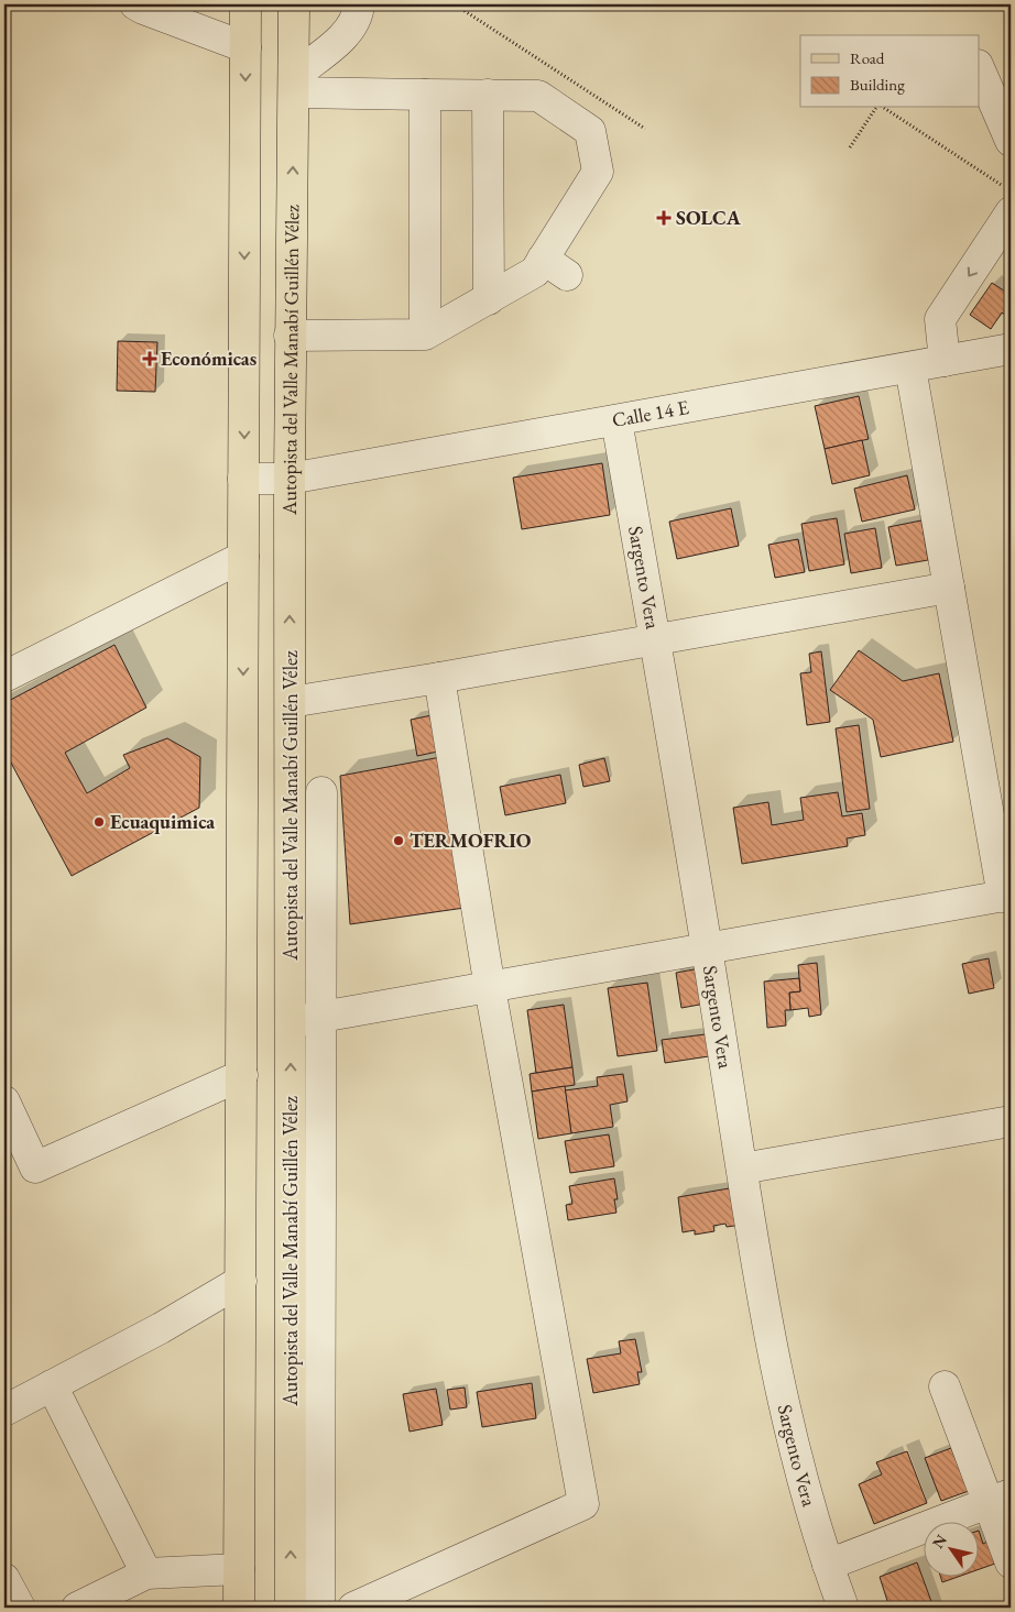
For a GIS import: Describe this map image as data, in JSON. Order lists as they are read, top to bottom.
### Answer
{
  "streets": {
    "main road": ["Autopista del Valle Manabí Guillén Vélez"],
    "street": ["Calle 14 E", "Sargento Vera"]
  },
  "crossings": [
    ["Autopista del Valle Manabí Guillén Vélez", "Calle 14 E"],
    ["Calle 14 E", "Sargento Vera"]
  ],
  "places": {
    "health": ["SOLCA", "Económicas"],
    "other": ["Ecuaquimica", "TERMOFRIO"]
  },
  "legend": ["Road", "Building"],
  "north": "top left"
}
